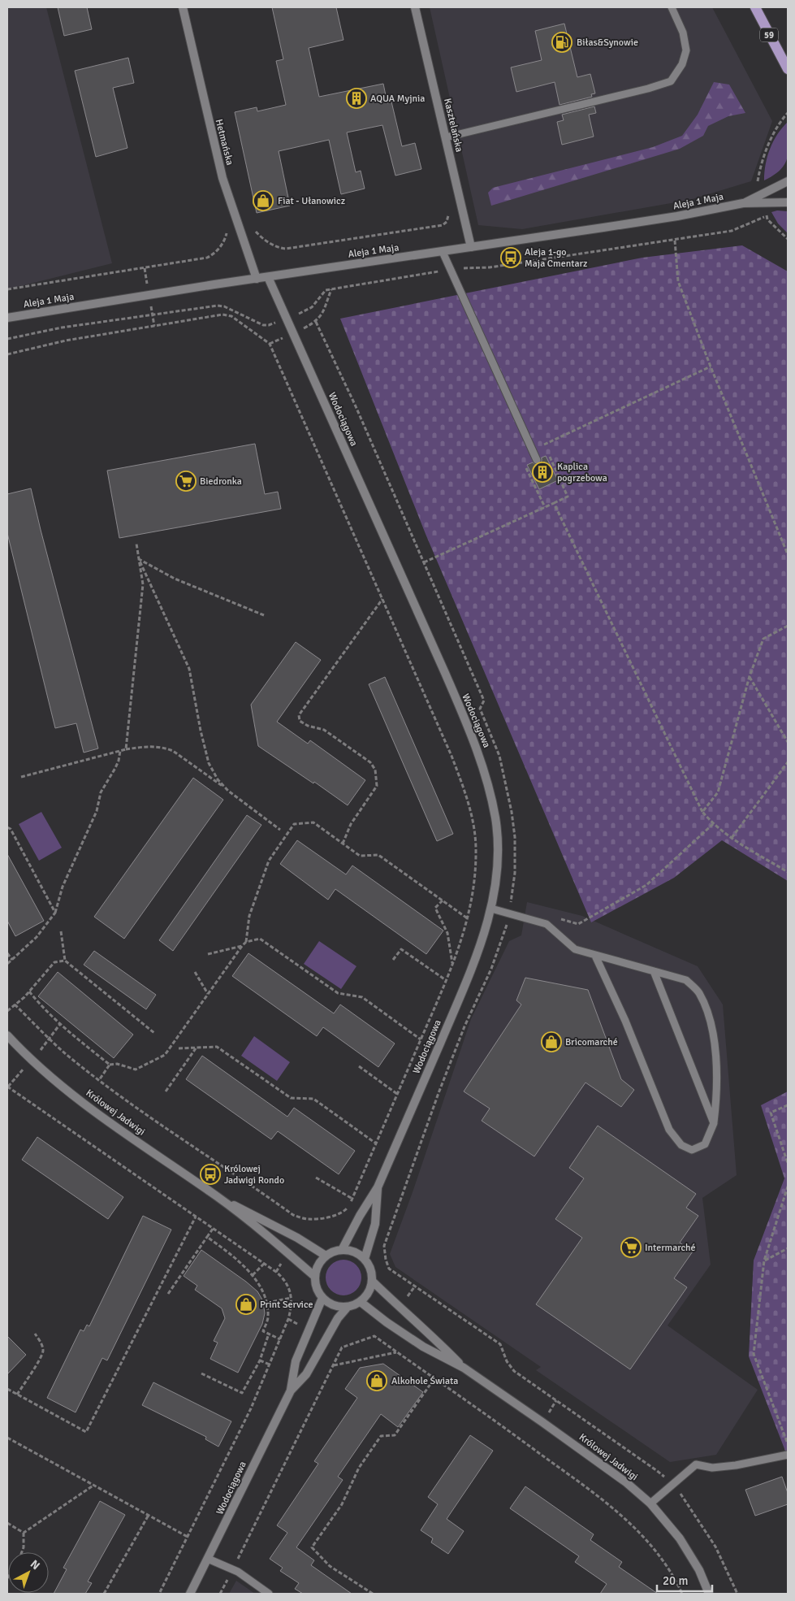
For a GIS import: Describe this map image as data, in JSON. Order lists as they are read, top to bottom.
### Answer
{
  "streets": {
    "main road": ["59"],
    "street": [
      "Kasztelańska",
      "Hetmańska",
      "Aleja 1 Maja",
      "Wodociągowa",
      "Królowej Jadwigi"
    ]
  },
  "crossings": [
    ["Kasztelańska", "Aleja 1 Maja"],
    ["Hetmańska", "Aleja 1 Maja"],
    ["Aleja 1 Maja", "Wodociągowa"],
    ["Wodociągowa", "Królowej Jadwigi"]
  ],
  "places": {
    "fuel station": ["Biłas&Synowie"],
    "building": ["AQUA Myjnia", "Kaplica pogrzebowa"],
    "shop": [
      "Fiat - Ułanowicz",
      "Bricomarché",
      "Print Service",
      "Alkohole Świata"
    ],
    "bus stop": ["Aleja 1-go Maja Cmentarz", "Królowej Jadwigi Rondo"],
    "supermarket": ["Biedronka", "Intermarché"]
  },
  "scale_bar": "20 m",
  "north": "top right"
}
